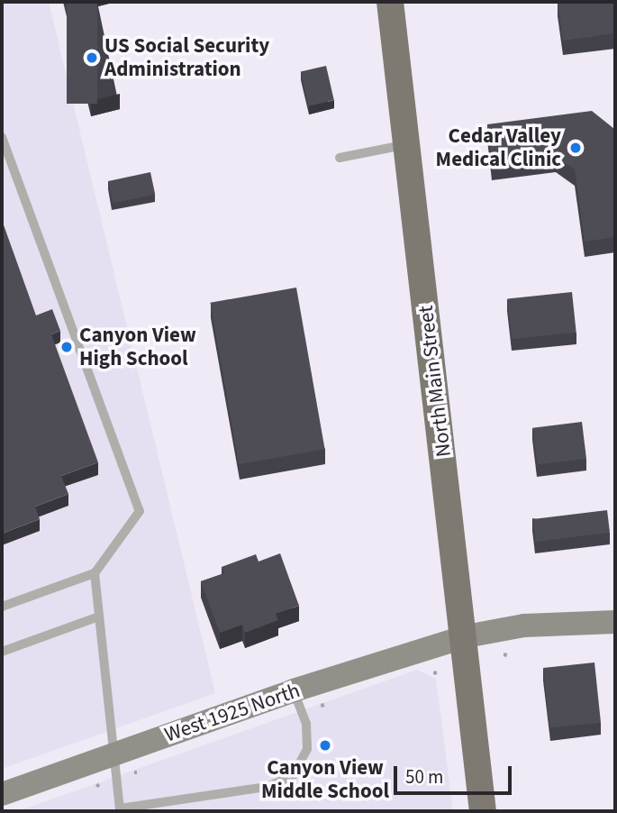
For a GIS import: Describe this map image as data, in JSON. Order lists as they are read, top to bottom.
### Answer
{
  "streets": {
    "main road": ["North Main Street"],
    "street": ["West 1925 North"]
  },
  "crossings": [
    ["North Main Street", "West 1925 North"]
  ],
  "places": [
    "US Social Security Administration",
    "Cedar Valley Medical Clinic",
    "Canyon View High School",
    "Canyon View Middle School"
  ],
  "scale_bar": "50 m"
}
